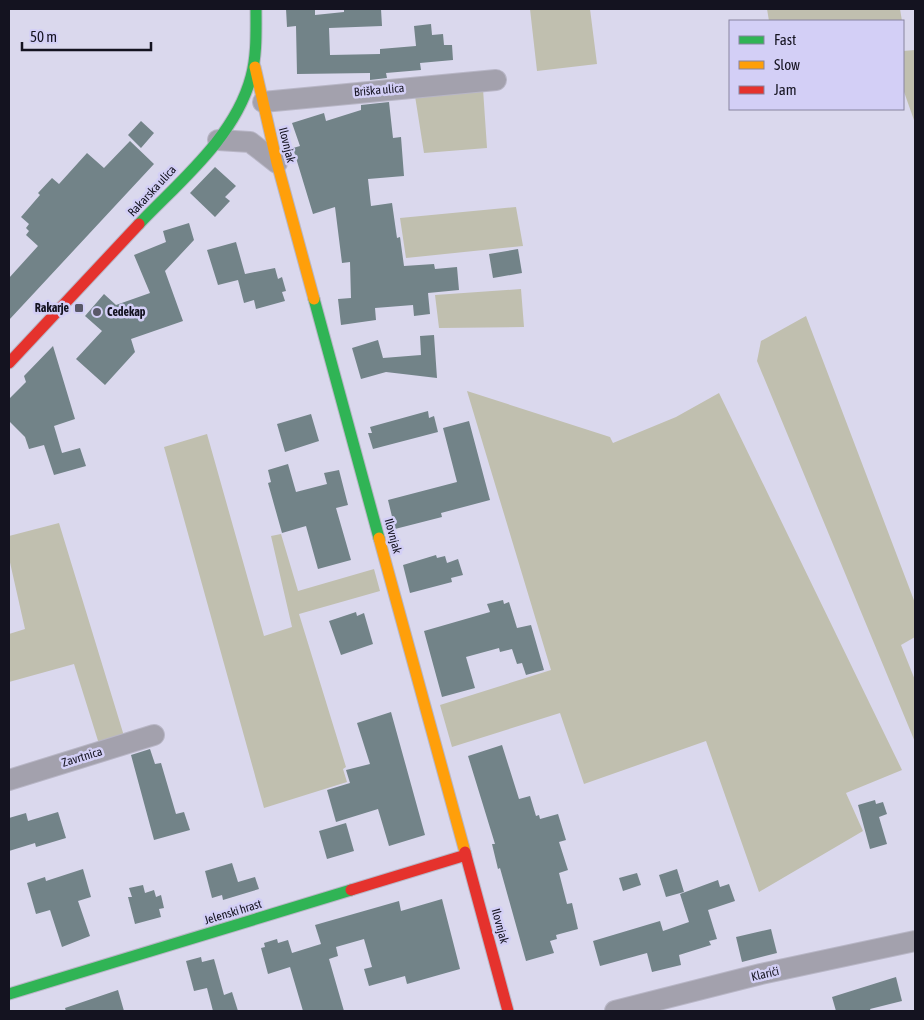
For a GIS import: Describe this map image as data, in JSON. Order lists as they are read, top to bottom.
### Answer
{
  "streets": {
    "street": [
      "Briška ulica",
      "Ilovnjak",
      "Rakarska ulica",
      "Zavrtnica",
      "Jelenski hrast",
      "Klarići"
    ]
  },
  "crossings": [
    ["Briška ulica", "Ilovnjak"],
    ["Ilovnjak", "Rakarska ulica"],
    ["Ilovnjak", "Jelenski hrast"]
  ],
  "places": {
    "transit": ["Rakarje"],
    "other": ["Cedekap"]
  },
  "legend": ["Fast", "Slow", "Jam"],
  "scale_bar": "50 m"
}
